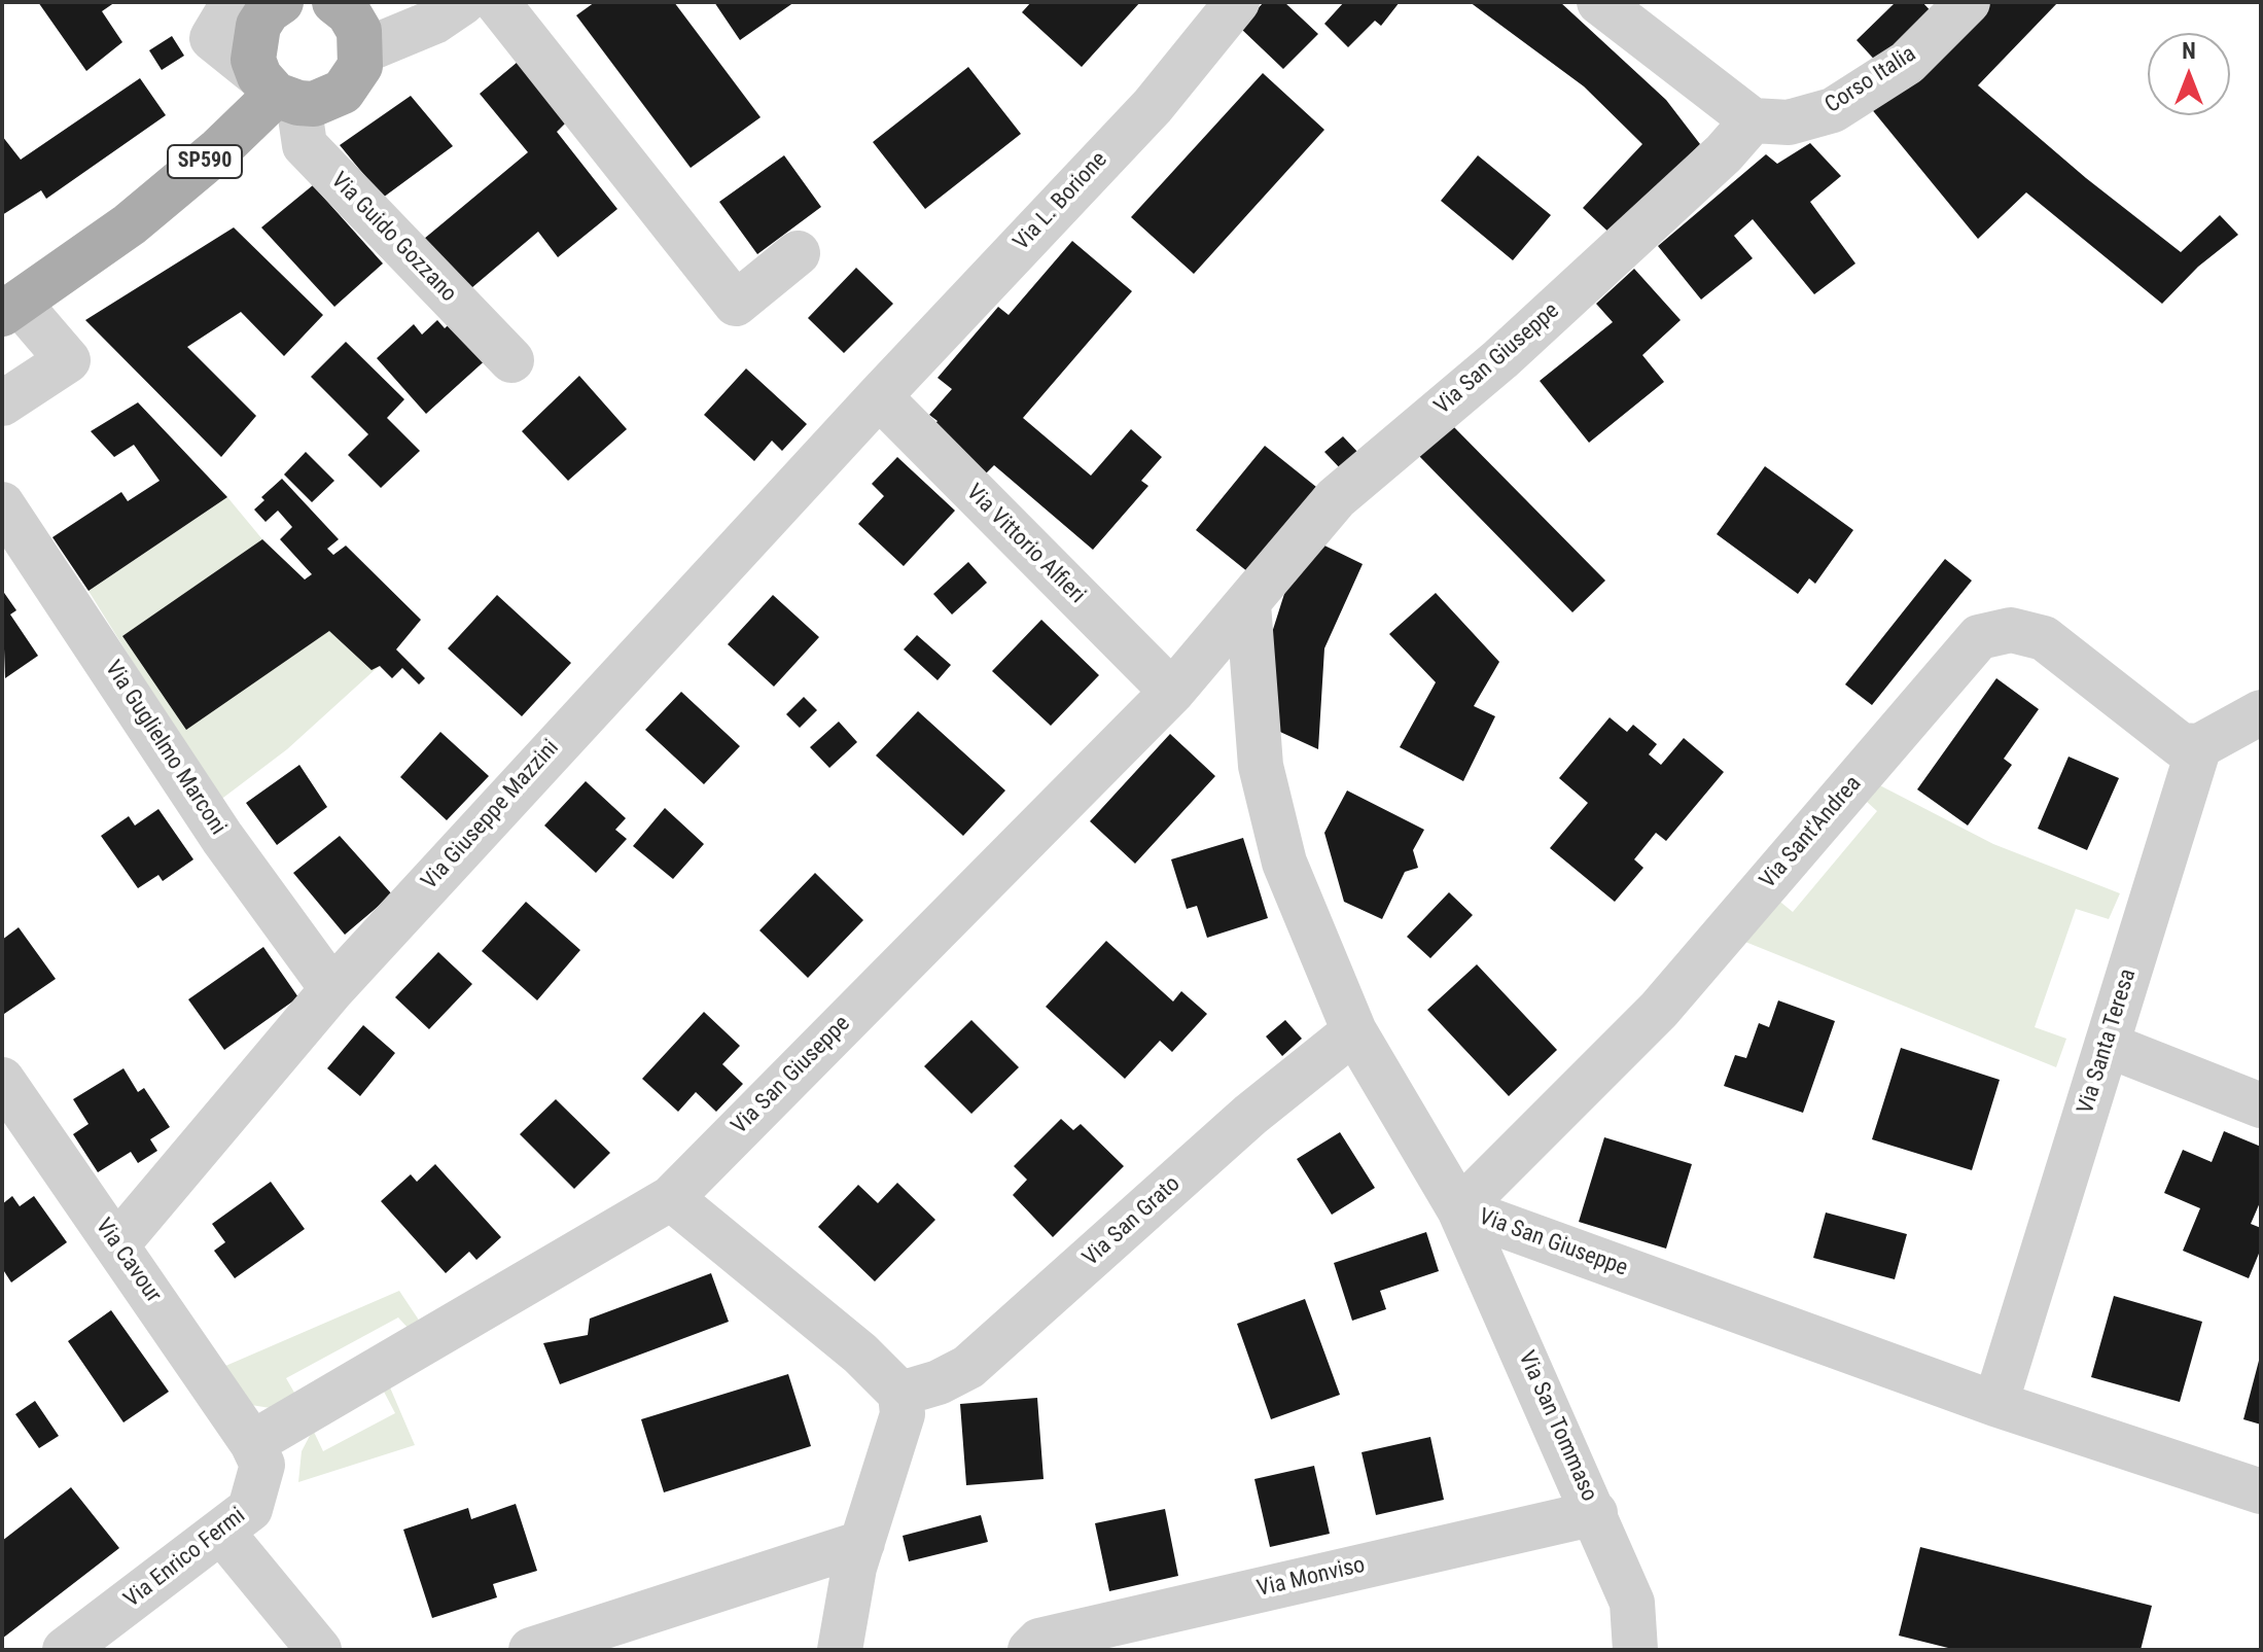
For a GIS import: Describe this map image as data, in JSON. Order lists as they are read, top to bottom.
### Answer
{
  "streets": {
    "main road": ["SP590"],
    "street": [
      "Corso Italia",
      "Via L. Borione",
      "Via Guido Gozzano",
      "Via San Giuseppe",
      "Via Vittorio Alfieri",
      "Via Guglielmo Marconi",
      "Via Giuseppe Mazzini",
      "Via Sant'Andrea",
      "Via Santa Teresa",
      "Via San Grato",
      "Via Cavour",
      "Via San Tommaso",
      "Via Enrico Fermi",
      "Via Monviso"
    ]
  },
  "crossings": [
    ["Corso Italia", "Via San Giuseppe"],
    ["SP590", "Via Guido Gozzano"],
    ["Via L. Borione", "Via Vittorio Alfieri"],
    ["Via L. Borione", "Via Giuseppe Mazzini"],
    ["Via San Giuseppe", "Via Vittorio Alfieri"],
    ["Via San Giuseppe", "Via Sant'Andrea"],
    ["Via San Giuseppe", "Via Santa Teresa"],
    ["Via San Giuseppe", "Via San Grato"],
    ["Via San Giuseppe", "Via Cavour"],
    ["Via San Giuseppe", "Via San Tommaso"],
    ["Via San Giuseppe", "Via Enrico Fermi"],
    ["Via Vittorio Alfieri", "Via Giuseppe Mazzini"],
    ["Via Guglielmo Marconi", "Via Giuseppe Mazzini"],
    ["Via Giuseppe Mazzini", "Via Cavour"],
    ["Via Sant'Andrea", "Via Santa Teresa"],
    ["Via Sant'Andrea", "Via San Tommaso"],
    ["Via Cavour", "Via Enrico Fermi"],
    ["Via San Tommaso", "Via Monviso"]
  ],
  "north": "top"
}
